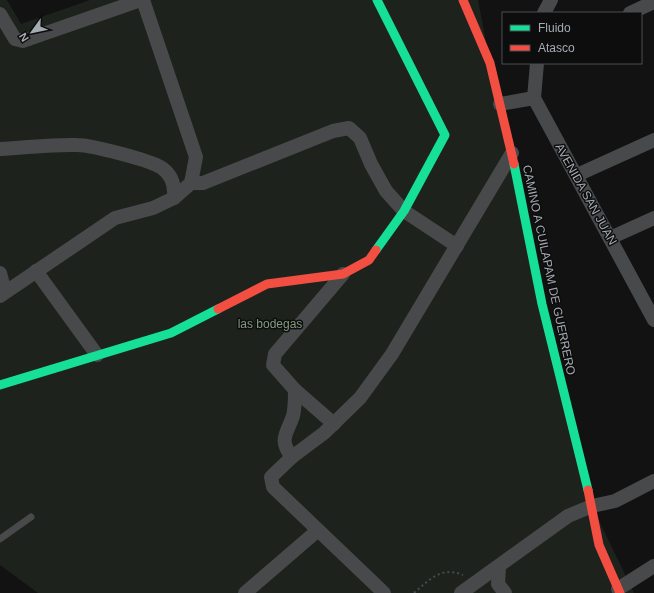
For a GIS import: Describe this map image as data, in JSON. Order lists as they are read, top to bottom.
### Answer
{
  "streets": {
    "street": ["AVENIDA SAN JUAN", "CAMINO A CUILAPAM DE GUERRERO"]
  },
  "parks": ["las bodegas"],
  "legend": ["Fluido", "Atasco"],
  "north": "bottom left"
}
